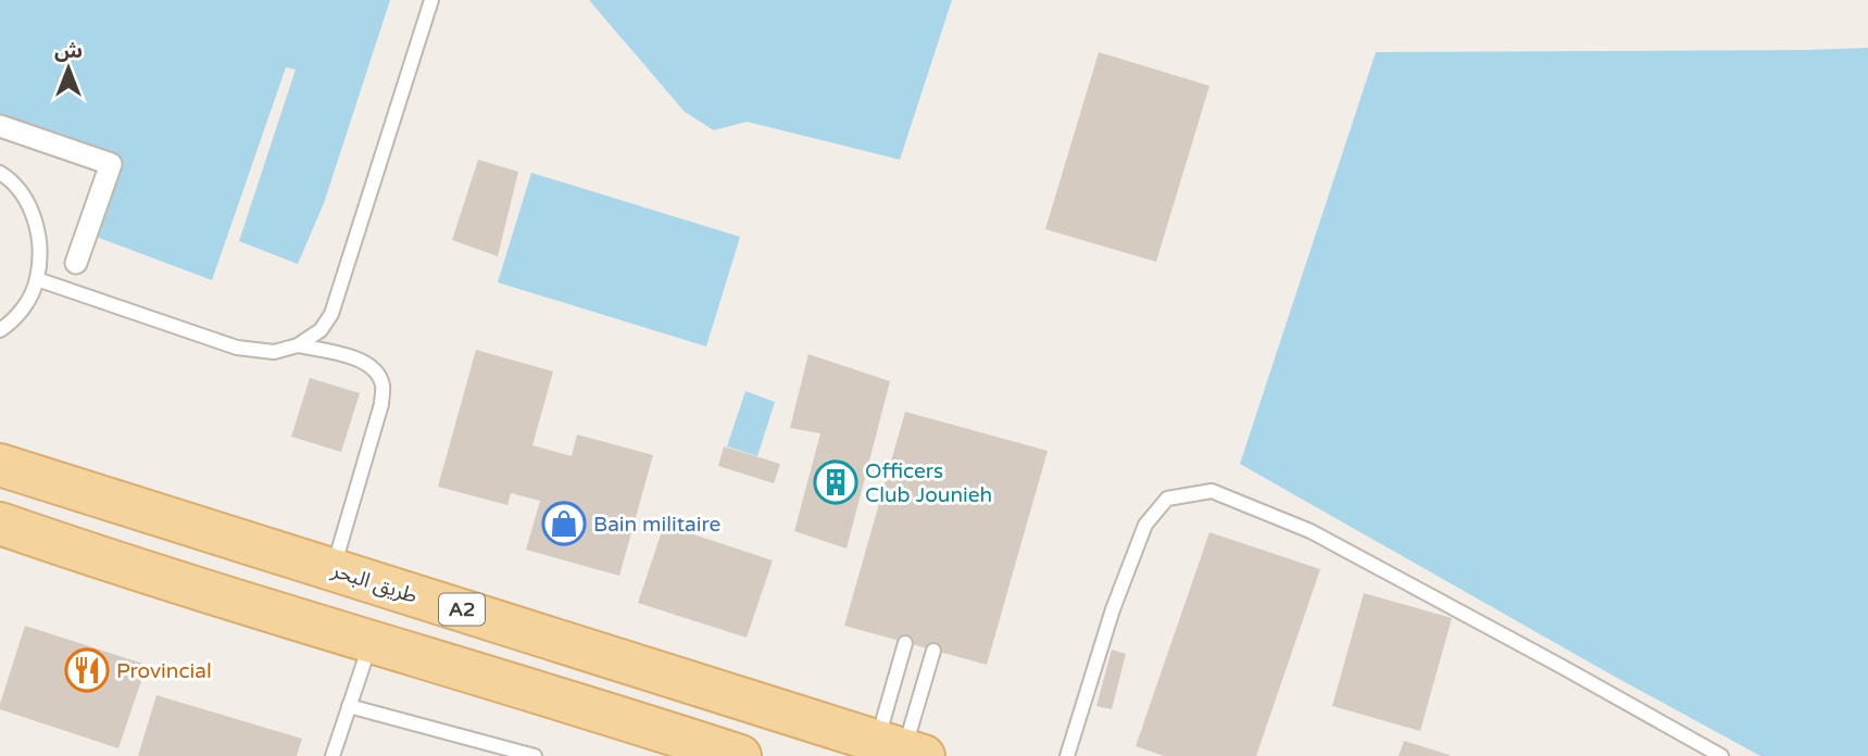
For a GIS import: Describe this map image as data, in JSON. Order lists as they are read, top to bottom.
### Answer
{
  "streets": {
    "main road": ["طريق البحر", "A2"]
  },
  "places": {
    "building": ["Officers Club Jounieh"],
    "shop": ["Bain militaire"],
    "restaurant": ["Provincial"]
  },
  "north": "top"
}
